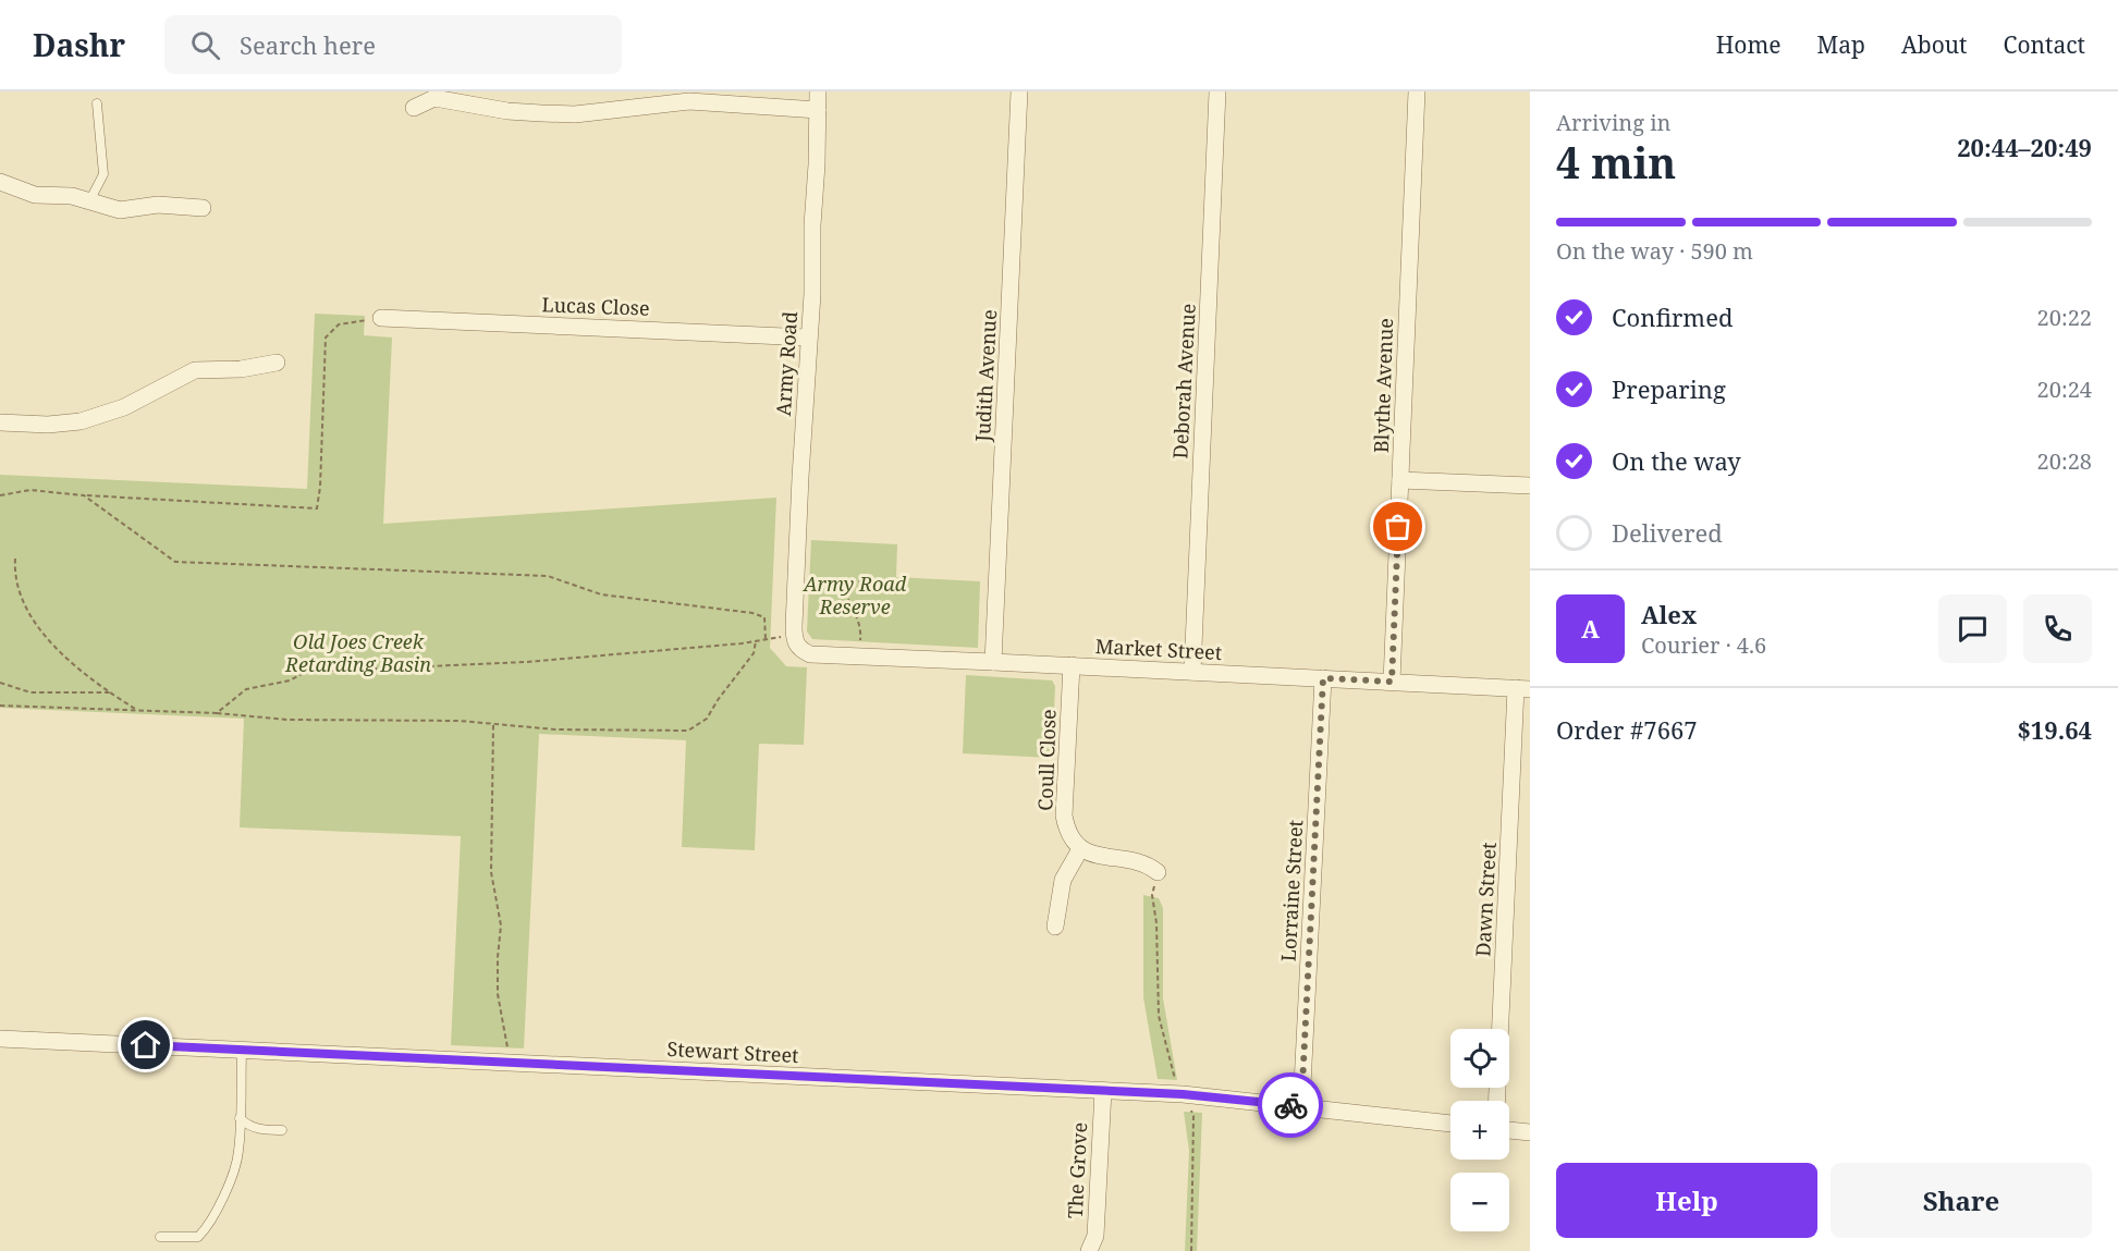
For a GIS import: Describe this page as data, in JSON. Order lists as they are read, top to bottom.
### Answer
{
  "streets": {
    "street": [
      "Lucas Close",
      "Army Road",
      "Judith Avenue",
      "Deborah Avenue",
      "Blythe Avenue",
      "Market Street",
      "Coull Close",
      "Lorraine Street",
      "Dawn Street",
      "Stewart Street",
      "The Grove"
    ]
  },
  "crossings": [
    ["Lucas Close", "Army Road"],
    ["Army Road", "Market Street"],
    ["Judith Avenue", "Market Street"],
    ["Deborah Avenue", "Market Street"],
    ["Blythe Avenue", "Market Street"],
    ["Market Street", "Coull Close"],
    ["Market Street", "Lorraine Street"],
    ["Market Street", "Dawn Street"],
    ["Lorraine Street", "Stewart Street"],
    ["Stewart Street", "The Grove"]
  ],
  "parks": ["Army Road Reserve", "Old Joes Creek Retarding Basin"],
  "page": {
    "header": "Dashr",
    "search": "Search here",
    "nav": [
      "Home",
      "Map",
      "About",
      "Contact"
    ],
    "heading": ["4 min", "Arriving in", "20:44–20:49"],
    "panel": [
      "Alex",
      "Courier · 4.6",
      "Order #7667",
      "$19.64"
    ],
    "bar": "On the way · 590 m",
    "list": [
      ["Confirmed", "20:22"],
      ["Preparing", "20:24"],
      ["On the way", "20:28"],
      "Delivered"
    ],
    "round": "A",
    "map_buttons": ["+", "−"],
    "buttons": ["Help", "Share"]
  }
}
